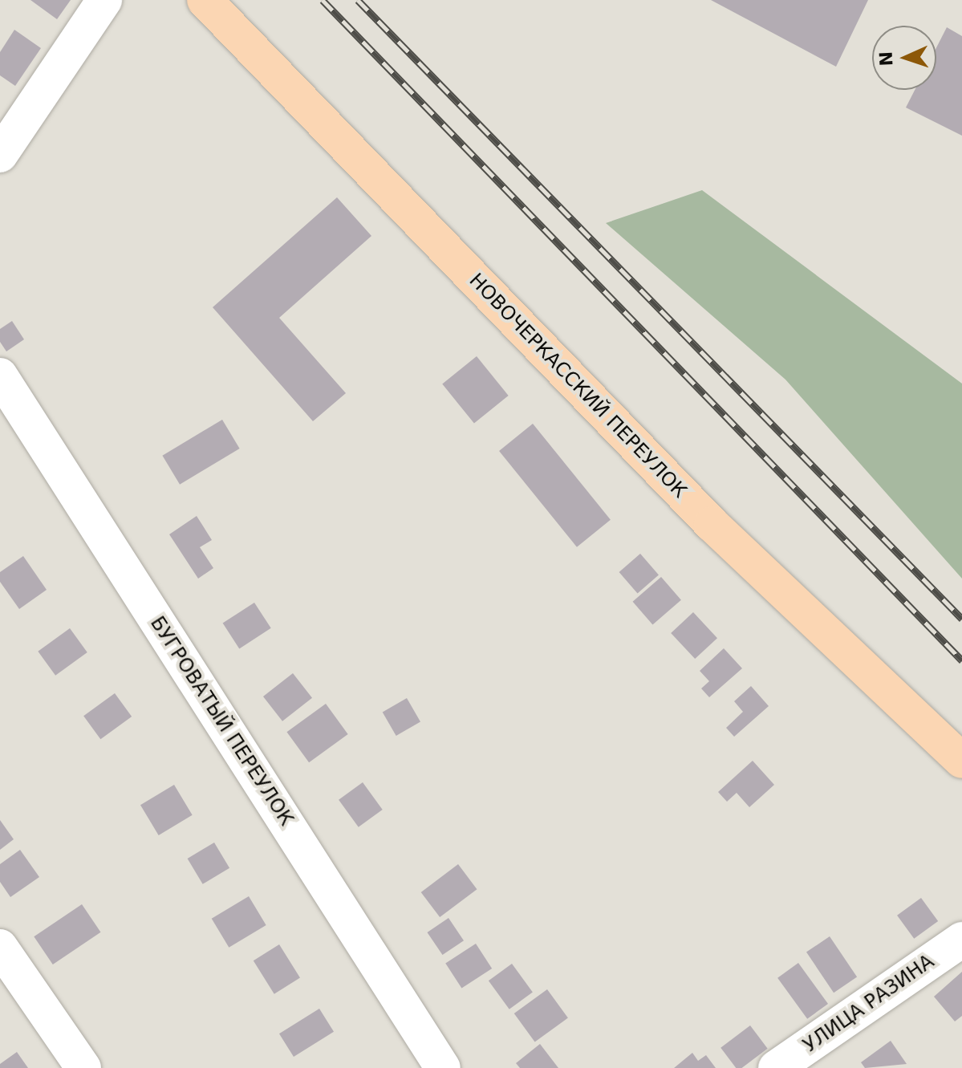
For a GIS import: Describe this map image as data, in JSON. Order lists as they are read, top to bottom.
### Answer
{
  "streets": {
    "main road": ["НОВОЧЕРКАССКИЙ ПЕРЕУЛОК"],
    "street": ["БУГРОВАТЫЙ ПЕРЕУЛОК", "УЛИЦА РАЗИНА"]
  },
  "north": "left"
}
